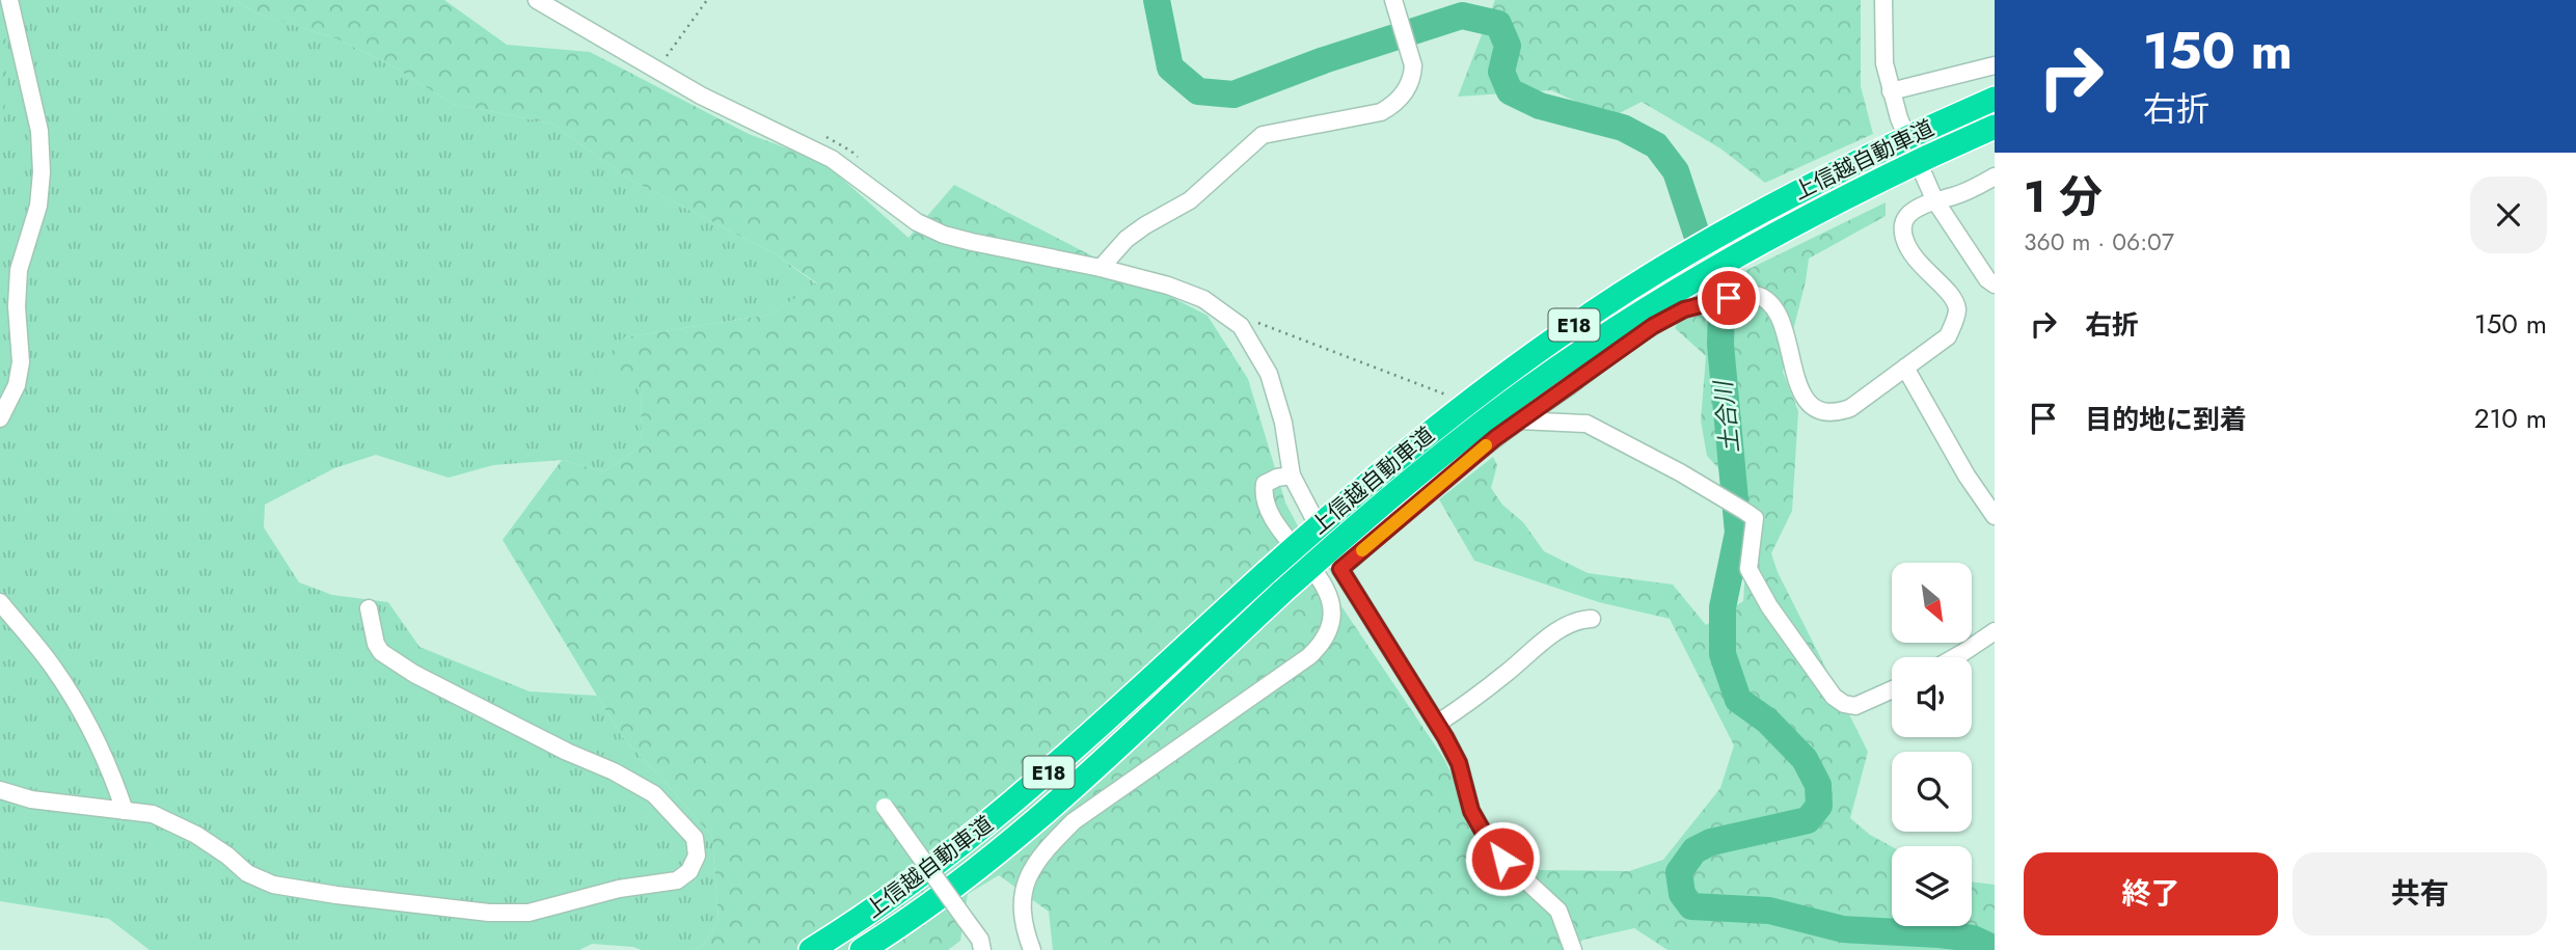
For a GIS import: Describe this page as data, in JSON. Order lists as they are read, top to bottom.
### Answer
{
  "streets": {
    "highway": ["上信越自動車道", "E18"]
  },
  "water": ["土合川"],
  "north": "bottom right",
  "page": {
    "turn": ["150 m", "右折"],
    "heading": ["1 分", "360 m · 06:07"],
    "list": [
      {
        "name": "右折",
        "value": "150 m"
      },
      {
        "name": "目的地に到着",
        "value": "210 m"
      }
    ],
    "buttons": ["終了", "共有"]
  }
}
